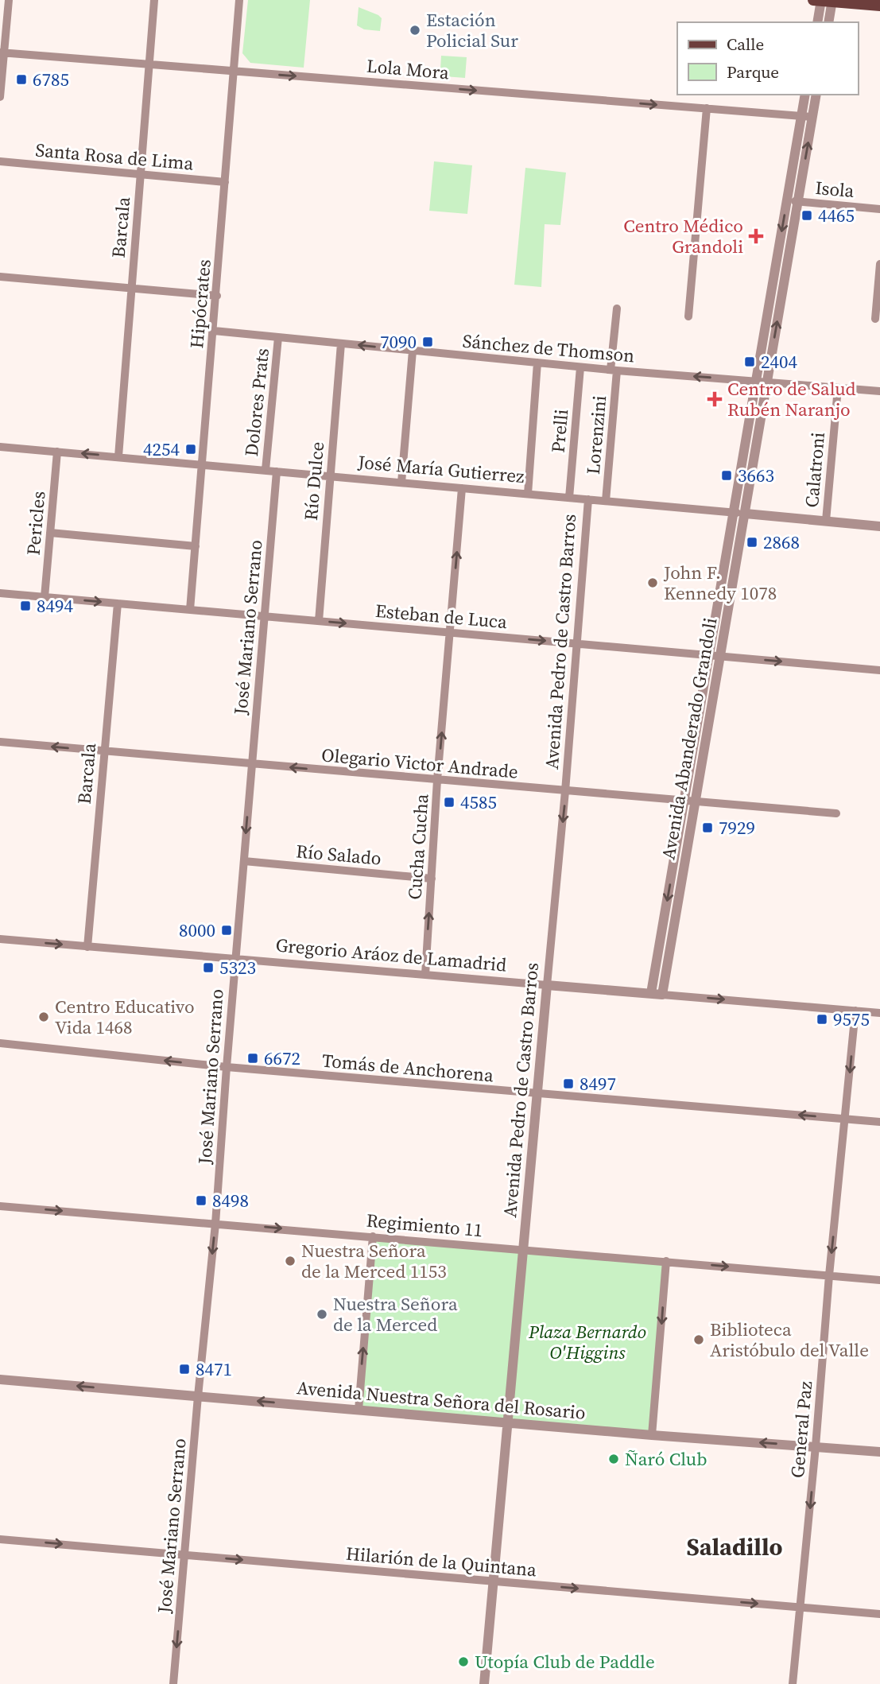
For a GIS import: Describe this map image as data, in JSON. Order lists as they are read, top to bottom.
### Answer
{
  "streets": {
    "street": [
      "Lola Mora",
      "Santa Rosa de Lima",
      "Isola",
      "Barcala",
      "Hipócrates",
      "Sánchez de Thomson",
      "Dolores Prats",
      "Prelli",
      "Lorenzini",
      "José María Gutierrez",
      "Calatroni",
      "Río Dulce",
      "Pericles",
      "Esteban de Luca",
      "José Mariano Serrano",
      "Avenida Pedro de Castro Barros",
      "Avenida Abanderado Grandoli",
      "Olegario Victor Andrade",
      "Cucha Cucha",
      "Río Salado",
      "Gregorio Aráoz de Lamadrid",
      "Tomás de Anchorena",
      "Regimiento 11",
      "Avenida Nuestra Señora del Rosario",
      "General Paz",
      "Hilarión de la Quintana"
    ]
  },
  "crossings": [
    ["Lola Mora", "Barcala"],
    ["Lola Mora", "Hipócrates"],
    ["Lola Mora", "Avenida Abanderado Grandoli"],
    ["Santa Rosa de Lima", "Barcala"],
    ["Santa Rosa de Lima", "Hipócrates"],
    ["Isola", "Avenida Abanderado Grandoli"],
    ["Barcala", "José María Gutierrez"],
    ["Barcala", "Esteban de Luca"],
    ["Barcala", "Olegario Victor Andrade"],
    ["Barcala", "Gregorio Aráoz de Lamadrid"],
    ["Hipócrates", "Sánchez de Thomson"],
    ["Hipócrates", "José María Gutierrez"],
    ["Hipócrates", "Esteban de Luca"],
    ["Sánchez de Thomson", "Dolores Prats"],
    ["Sánchez de Thomson", "Prelli"],
    ["Sánchez de Thomson", "Lorenzini"],
    ["Sánchez de Thomson", "Calatroni"],
    ["Sánchez de Thomson", "Río Dulce"],
    ["Sánchez de Thomson", "Avenida Abanderado Grandoli"],
    ["Dolores Prats", "José María Gutierrez"],
    ["Prelli", "José María Gutierrez"],
    ["Lorenzini", "José María Gutierrez"],
    ["José María Gutierrez", "Calatroni"],
    ["José María Gutierrez", "Río Dulce"],
    ["José María Gutierrez", "Pericles"],
    ["José María Gutierrez", "José Mariano Serrano"],
    ["José María Gutierrez", "Avenida Pedro de Castro Barros"],
    ["José María Gutierrez", "Avenida Abanderado Grandoli"],
    ["José María Gutierrez", "Cucha Cucha"],
    ["Río Dulce", "Esteban de Luca"],
    ["Pericles", "Esteban de Luca"],
    ["Esteban de Luca", "José Mariano Serrano"],
    ["Esteban de Luca", "Avenida Pedro de Castro Barros"],
    ["Esteban de Luca", "Avenida Abanderado Grandoli"],
    ["Esteban de Luca", "Cucha Cucha"],
    ["José Mariano Serrano", "Olegario Victor Andrade"],
    ["José Mariano Serrano", "Río Salado"],
    ["José Mariano Serrano", "Gregorio Aráoz de Lamadrid"],
    ["José Mariano Serrano", "Tomás de Anchorena"],
    ["José Mariano Serrano", "Regimiento 11"],
    ["José Mariano Serrano", "Avenida Nuestra Señora del Rosario"],
    ["José Mariano Serrano", "Hilarión de la Quintana"],
    ["Avenida Pedro de Castro Barros", "Olegario Victor Andrade"],
    ["Avenida Pedro de Castro Barros", "Gregorio Aráoz de Lamadrid"],
    ["Avenida Pedro de Castro Barros", "Tomás de Anchorena"],
    ["Avenida Pedro de Castro Barros", "Regimiento 11"],
    ["Avenida Pedro de Castro Barros", "Avenida Nuestra Señora del Rosario"],
    ["Avenida Pedro de Castro Barros", "Hilarión de la Quintana"],
    ["Avenida Abanderado Grandoli", "Olegario Victor Andrade"],
    ["Avenida Abanderado Grandoli", "Gregorio Aráoz de Lamadrid"],
    ["Olegario Victor Andrade", "Cucha Cucha"],
    ["Cucha Cucha", "Río Salado"],
    ["Cucha Cucha", "Gregorio Aráoz de Lamadrid"],
    ["Gregorio Aráoz de Lamadrid", "General Paz"],
    ["Tomás de Anchorena", "General Paz"],
    ["Regimiento 11", "General Paz"],
    ["Avenida Nuestra Señora del Rosario", "General Paz"],
    ["General Paz", "Hilarión de la Quintana"]
  ],
  "one_way": [
    "Lola Mora",
    "Esteban de Luca",
    "Cucha Cucha",
    "Tomás de Anchorena",
    "Regimiento 11",
    "Avenida Nuestra Señora del Rosario",
    "General Paz",
    "Hilarión de la Quintana"
  ],
  "districts": ["Saladillo"],
  "parks": ["Plaza Bernardo O'Higgins"],
  "places": {
    "other": [
      "Estación Policial Sur",
      "John F. Kennedy 1078",
      "Centro Educativo Vida 1468",
      "Nuestra Señora de la Merced 1153",
      "Nuestra Señora de la Merced",
      "Biblioteca Aristóbulo del Valle",
      "Ñaró Club",
      "Utopía Club de Paddle"
    ],
    "transit": [
      "6785",
      "4465",
      "7090",
      "2404",
      "4254",
      "3663",
      "2868",
      "8494",
      "4585",
      "7929",
      "8000",
      "5323",
      "9575",
      "6672",
      "8497",
      "8498",
      "8471"
    ],
    "health": ["Centro Médico Grandoli", "Centro de Salud Rubén Naranjo"]
  },
  "legend": ["Calle", "Parque"]
}
